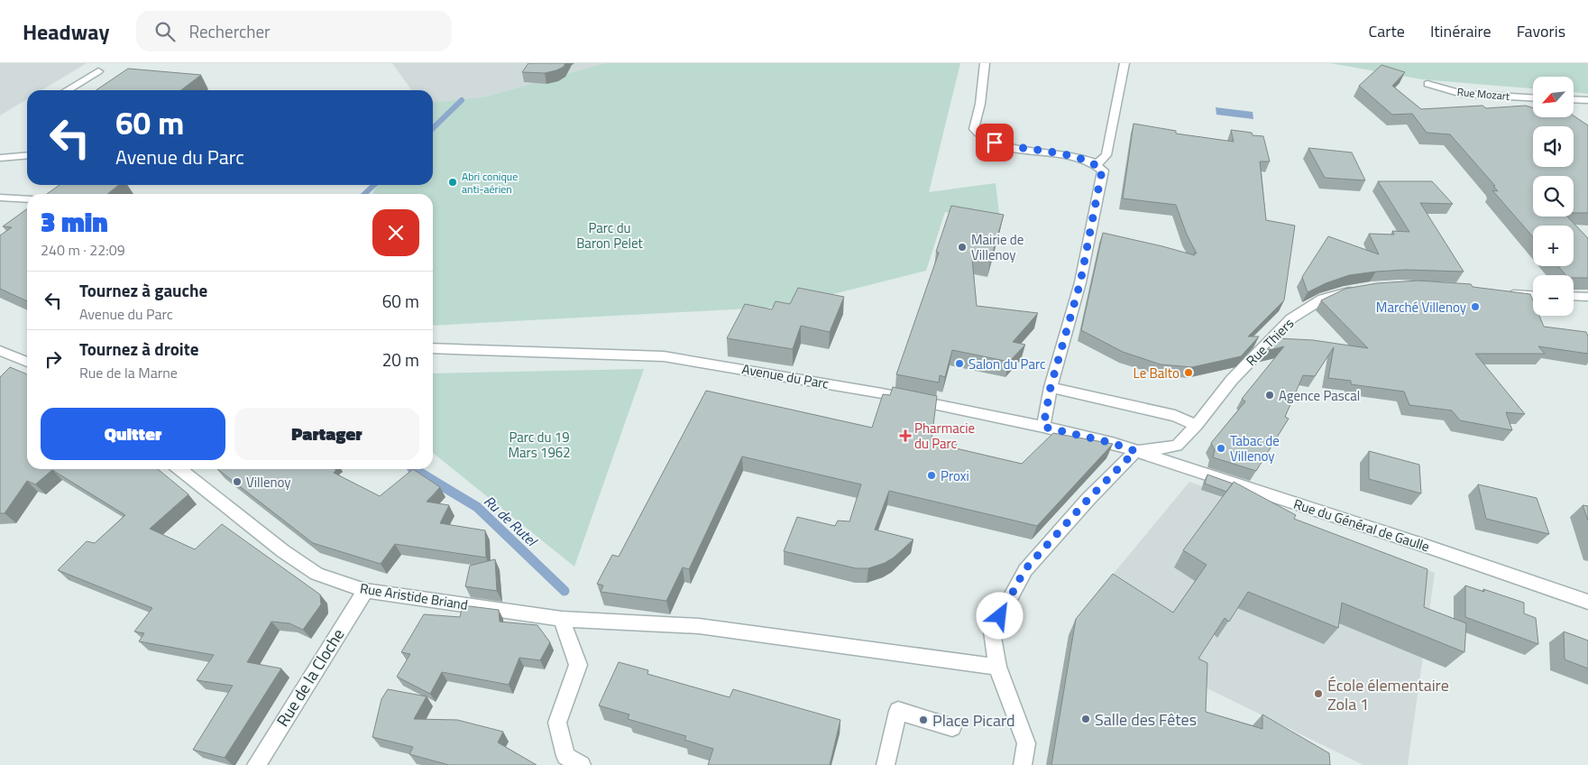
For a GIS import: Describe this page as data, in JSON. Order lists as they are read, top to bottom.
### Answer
{
  "streets": {
    "street": [
      "Rue Mozart",
      "Rue Thiers",
      "Avenue du Parc",
      "Rue du Général de Gaulle",
      "Rue Aristide Briand",
      "Rue de la Cloche"
    ]
  },
  "crossings": [
    ["Rue Thiers", "Avenue du Parc"],
    ["Rue Thiers", "Rue du Général de Gaulle"],
    ["Avenue du Parc", "Rue du Général de Gaulle"],
    ["Rue Aristide Briand", "Rue de la Cloche"]
  ],
  "water": ["Ru de Rutel"],
  "parks": ["Parc du Baron Pelet", "Parc du 19 Mars 1962"],
  "places": {
    "other": [
      "Abri conique anti-aérien",
      "Mairie de Villenoy",
      "Marché Villenoy",
      "Salon du Parc",
      "Le Balto",
      "Agence Pascal",
      "Tabac de Villenoy",
      "Proxi",
      "Villenoy",
      "École élementaire Zola 1",
      "Salle des Fêtes",
      "Place Picard"
    ],
    "health": ["Pharmacie du Parc"]
  },
  "north": "bottom left",
  "page": {
    "header": "Headway",
    "search": "Rechercher",
    "nav": ["Carte", "Itinéraire", "Favoris"],
    "map_buttons": ["+", "−"],
    "turn": ["60 m", "Avenue du Parc"],
    "heading": ["3 min", "240 m · 22:09"],
    "list": [
      {
        "name": "Tournez à gauche",
        "note": "Avenue du Parc",
        "value": "60 m"
      },
      {
        "name": "Tournez à droite",
        "note": "Rue de la Marne",
        "value": "20 m"
      }
    ],
    "buttons": ["Quitter", "Partager"]
  }
}
